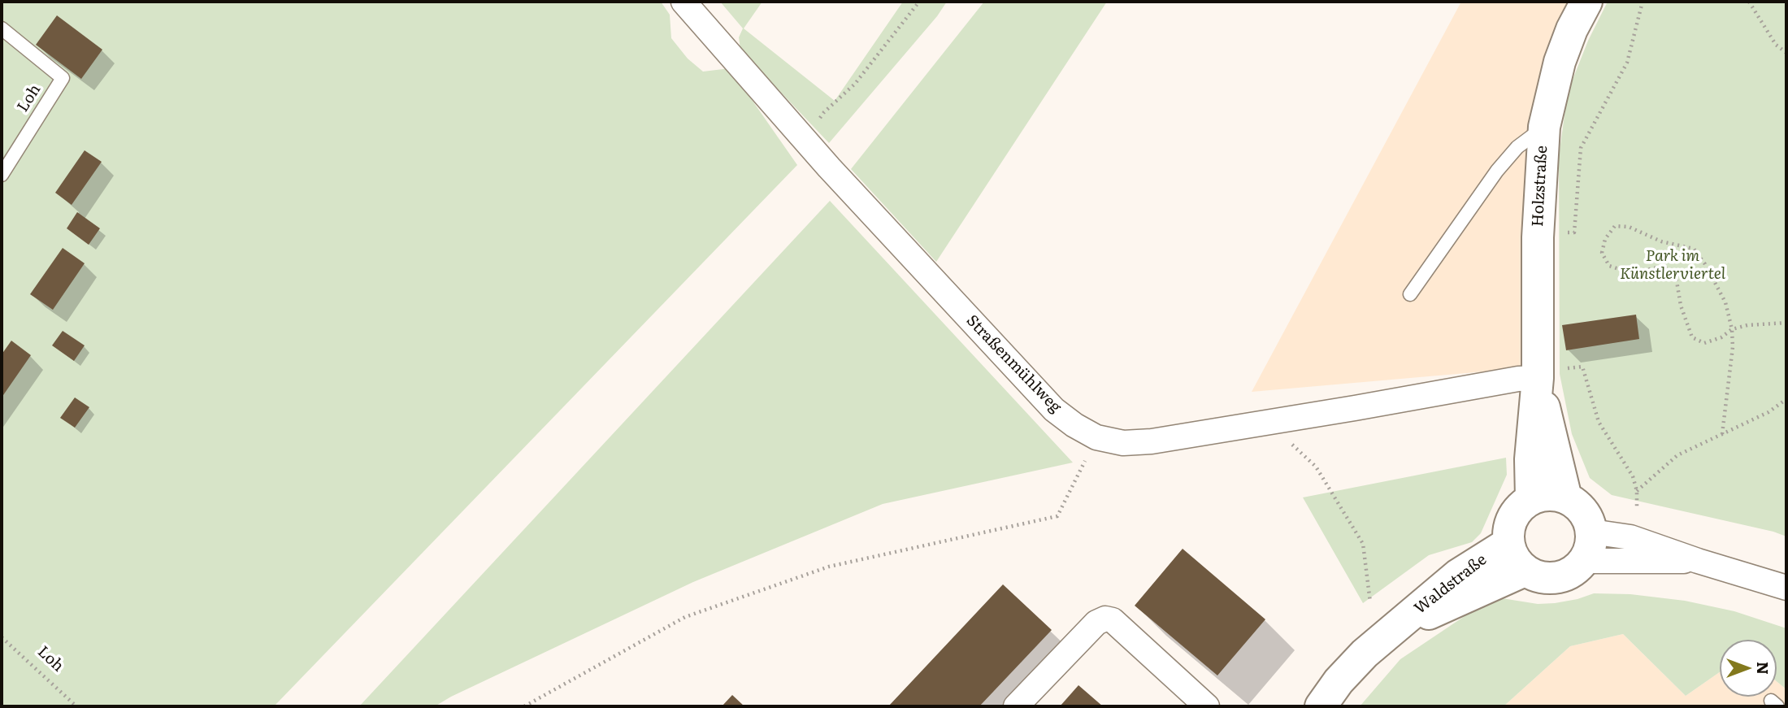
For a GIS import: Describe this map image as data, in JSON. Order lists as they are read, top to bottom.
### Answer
{
  "streets": {
    "street": ["Holzstraße", "Straßenmühlweg", "Waldstraße"],
    "lane": ["Loh"]
  },
  "crossings": [
    ["Holzstraße", "Straßenmühlweg"],
    ["Holzstraße", "Waldstraße"]
  ],
  "parks": ["Park im Künstlerviertel"],
  "north": "right"
}
